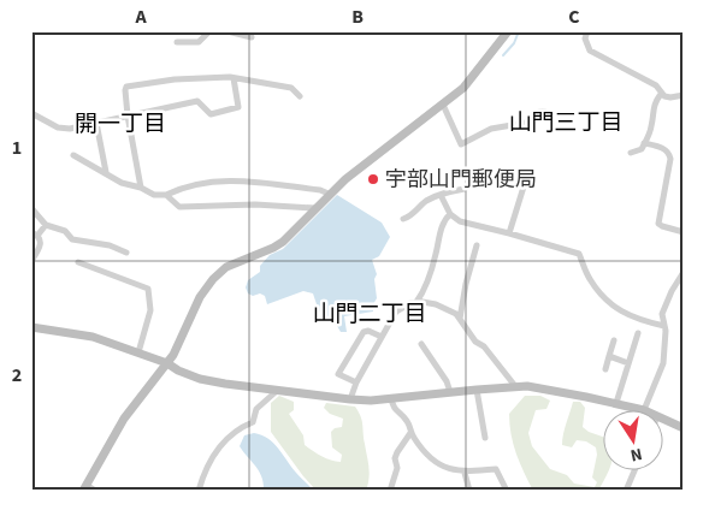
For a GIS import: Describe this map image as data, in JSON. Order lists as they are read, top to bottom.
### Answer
{
  "districts": ["山門三丁目", "開一丁目", "山門二丁目"],
  "places": ["宇部山門郵便局"],
  "north": "bottom",
  "grid": {
    "columns": ["A", "B", "C"],
    "rows": ["1", "2"]
  }
}
